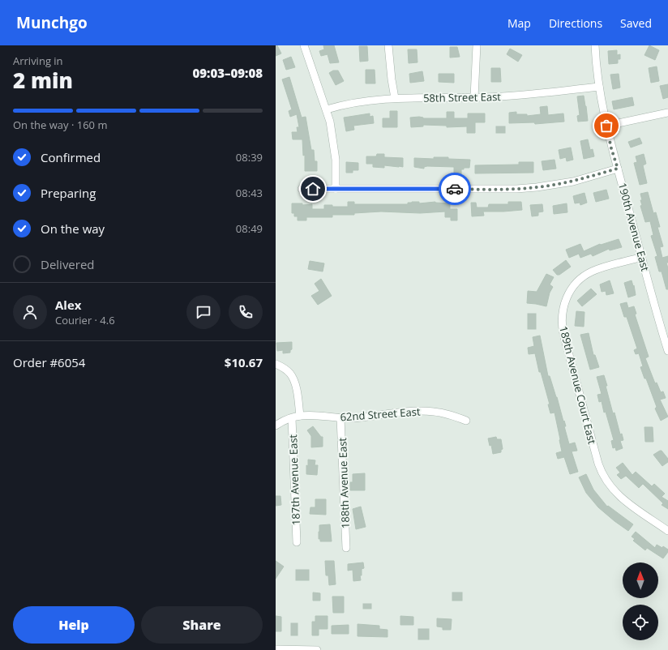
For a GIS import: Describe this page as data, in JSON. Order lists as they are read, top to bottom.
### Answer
{
  "streets": {
    "street": [
      "58th Street East",
      "190th Avenue East",
      "189th Avenue Court East",
      "62nd Street East",
      "187th Avenue East",
      "188th Avenue East"
    ]
  },
  "crossings": [
    ["58th Street East", "190th Avenue East"],
    ["190th Avenue East", "189th Avenue Court East"],
    ["62nd Street East", "187th Avenue East"],
    ["62nd Street East", "188th Avenue East"]
  ],
  "north": "top",
  "page": {
    "header": "Munchgo",
    "nav": ["Map", "Directions", "Saved"],
    "heading": ["2 min", "Arriving in", "09:03–09:08"],
    "panel": [
      "Alex",
      "Courier · 4.6",
      "Order #6054",
      "$10.67"
    ],
    "bar": "On the way · 160 m",
    "list": [
      ["Confirmed", "08:39"],
      ["Preparing", "08:43"],
      ["On the way", "08:49"],
      "Delivered"
    ],
    "buttons": ["Help", "Share"]
  }
}
